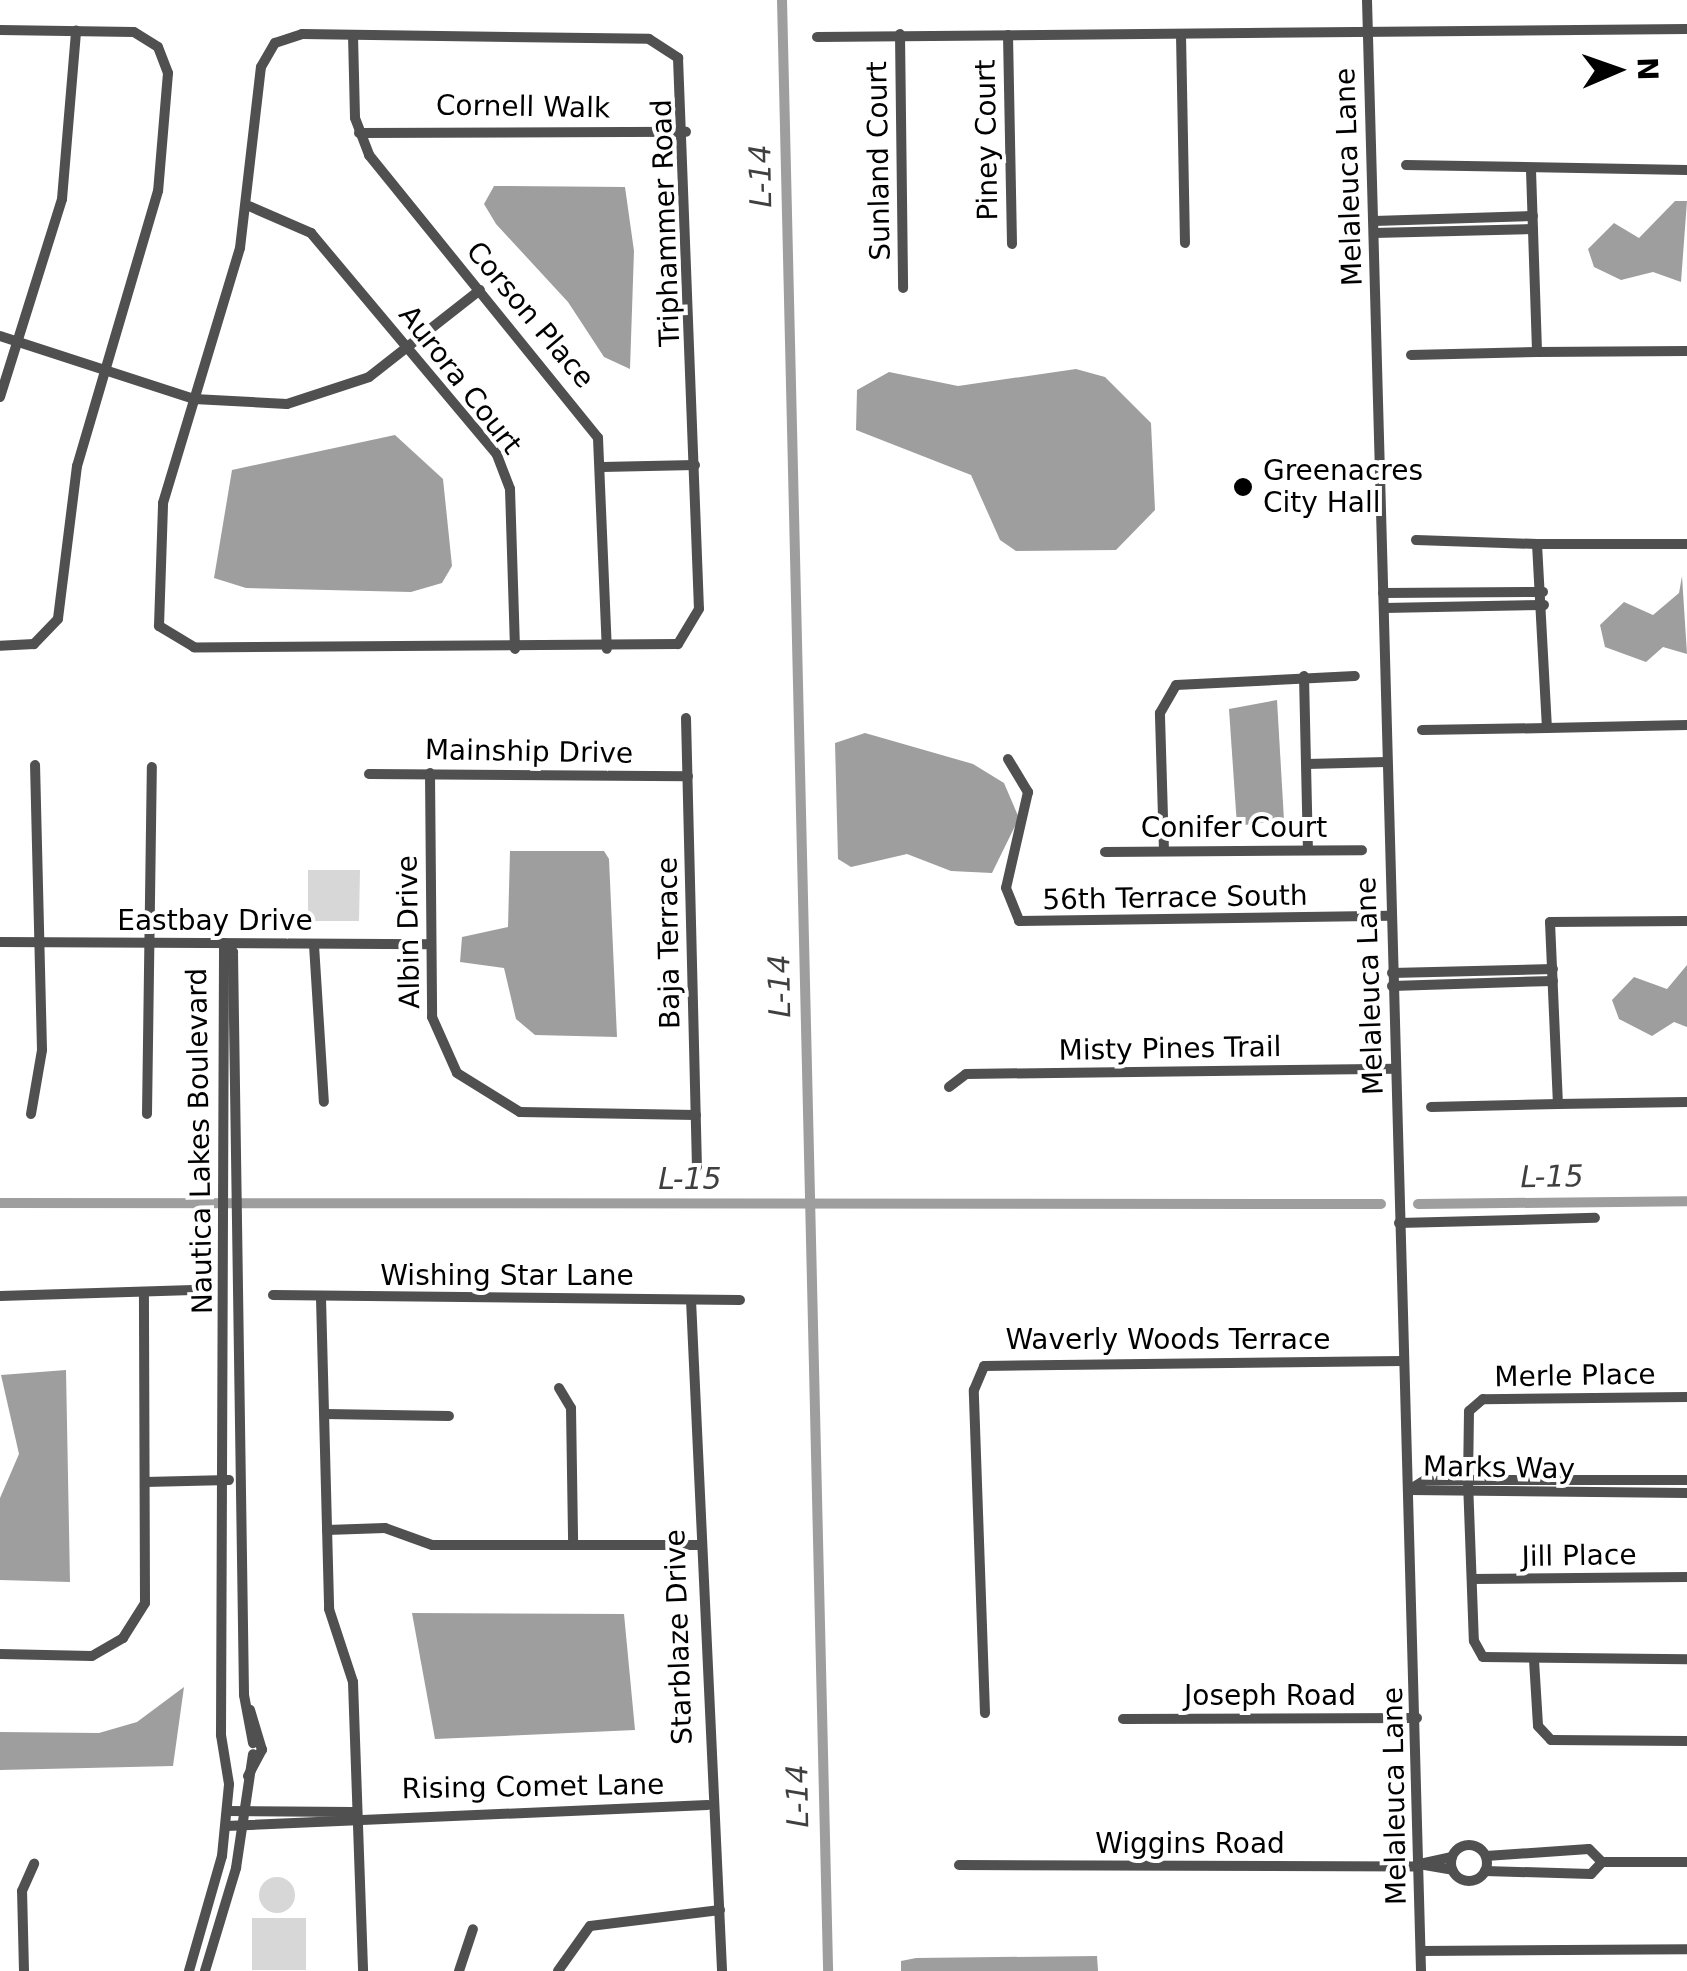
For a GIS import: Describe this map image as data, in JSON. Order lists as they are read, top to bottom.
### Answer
{
  "streets": {
    "street": [
      "Cornell Walk",
      "Piney Court",
      "Sunland Court",
      "Melaleuca Lane",
      "Triphammer Road",
      "Corson Place",
      "Aurora Court",
      "Mainship Drive",
      "Conifer Court",
      "56th Terrace South",
      "Eastbay Drive",
      "Albin Drive",
      "Baja Terrace",
      "Misty Pines Trail",
      "Nautica Lakes Boulevard",
      "Wishing Star Lane",
      "Waverly Woods Terrace",
      "Merle Place",
      "Marks Way",
      "Jill Place",
      "Starblaze Drive",
      "Joseph Road",
      "Rising Comet Lane",
      "Wiggins Road"
    ]
  },
  "crossings": [
    ["Cornell Walk", "Triphammer Road"],
    ["Cornell Walk", "Corson Place"],
    ["Melaleuca Lane", "56th Terrace South"],
    ["Melaleuca Lane", "Misty Pines Trail"],
    ["Melaleuca Lane", "Waverly Woods Terrace"],
    ["Melaleuca Lane", "Marks Way"],
    ["Melaleuca Lane", "Joseph Road"],
    ["Melaleuca Lane", "Wiggins Road"],
    ["Triphammer Road", "Corson Place"],
    ["Triphammer Road", "Aurora Court"],
    ["Mainship Drive", "Albin Drive"],
    ["Mainship Drive", "Baja Terrace"],
    ["Eastbay Drive", "Albin Drive"],
    ["Eastbay Drive", "Nautica Lakes Boulevard"],
    ["Albin Drive", "Baja Terrace"],
    ["Nautica Lakes Boulevard", "Rising Comet Lane"],
    ["Wishing Star Lane", "Starblaze Drive"],
    ["Merle Place", "Marks Way"],
    ["Starblaze Drive", "Rising Comet Lane"]
  ],
  "water": ["L-14", "L-15"],
  "places": ["Greenacres City Hall"],
  "north": "right"
}
